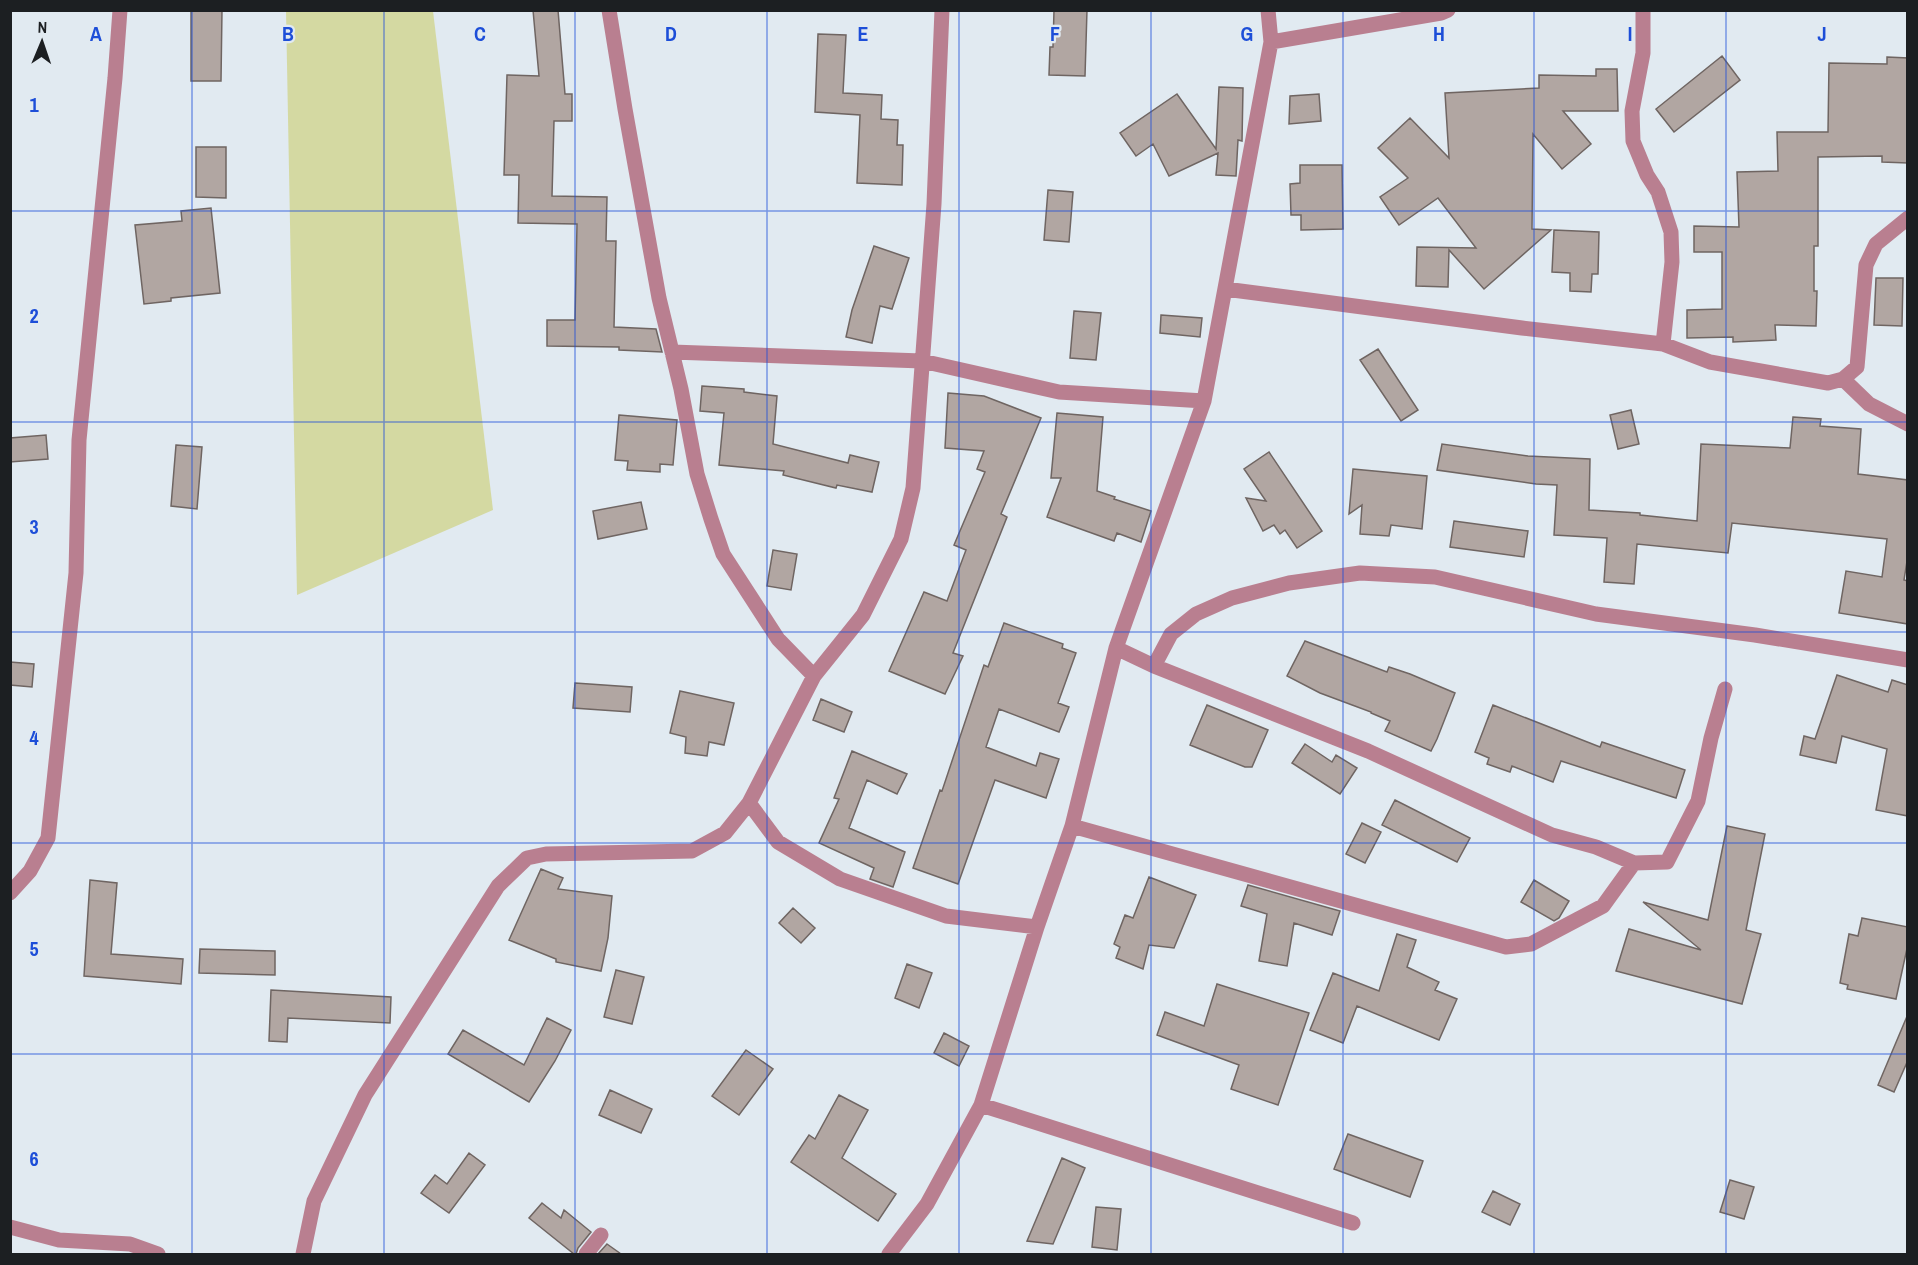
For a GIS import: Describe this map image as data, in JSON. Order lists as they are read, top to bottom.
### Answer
{
  "north": "top",
  "grid": {
    "columns": [
      "A",
      "B",
      "C",
      "D",
      "E",
      "F",
      "G",
      "H",
      "I",
      "J"
    ],
    "rows": [
      "1",
      "2",
      "3",
      "4",
      "5",
      "6"
    ]
  }
}
